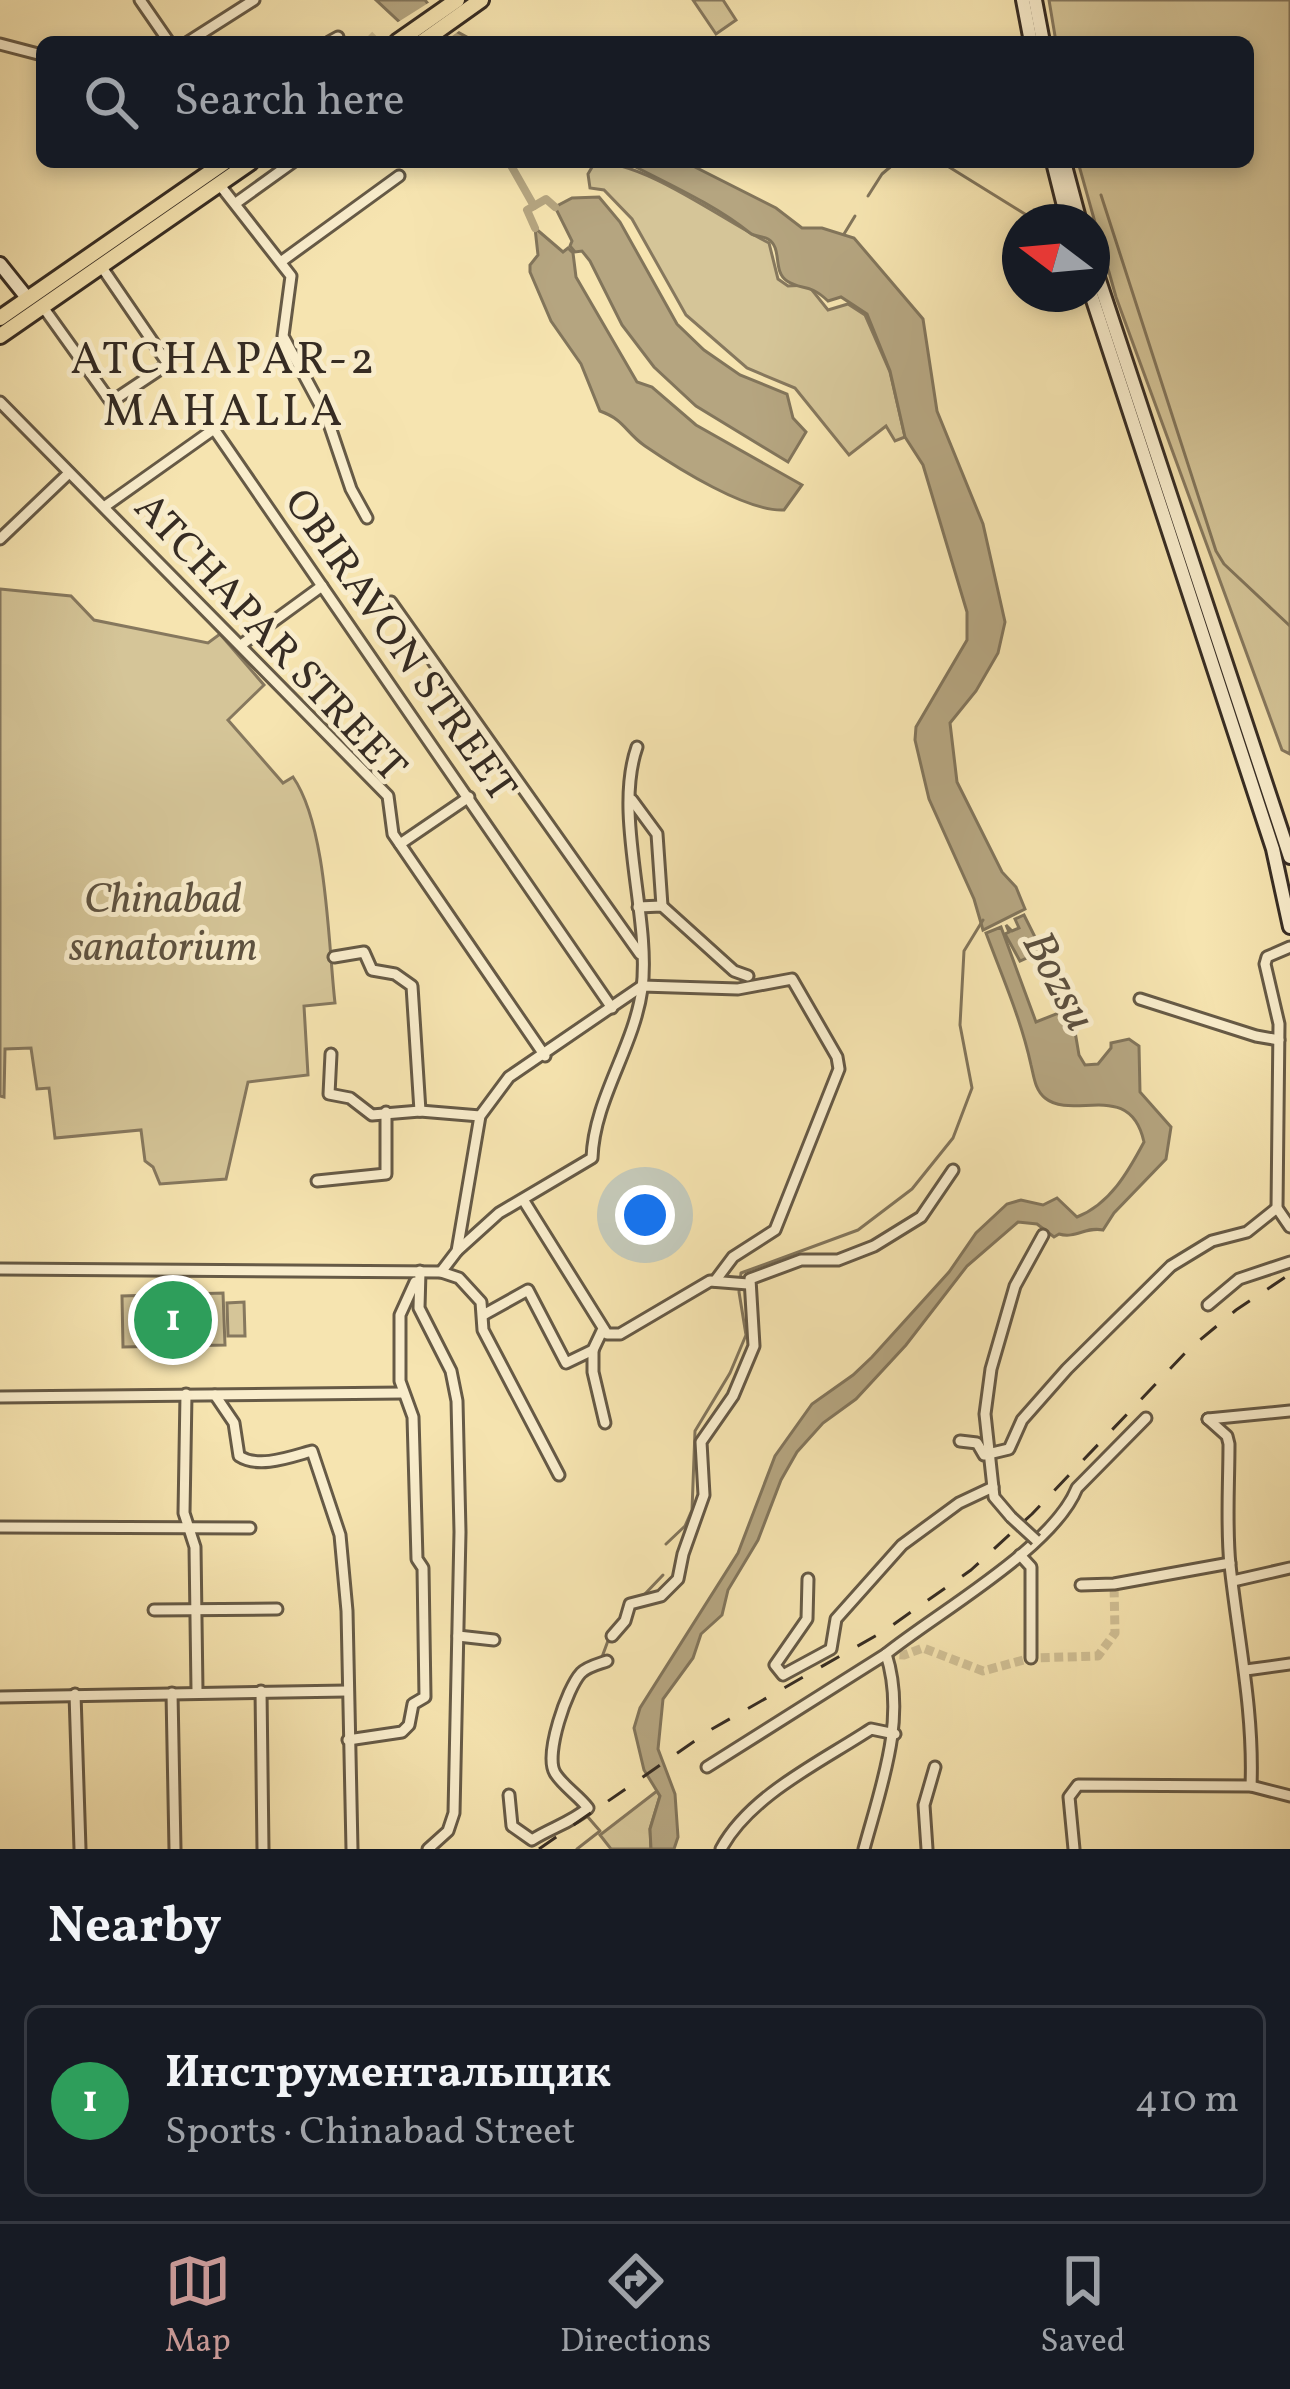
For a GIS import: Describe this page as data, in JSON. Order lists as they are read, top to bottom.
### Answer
{
  "streets": {
    "street": ["ATCHAPAR STREET", "OBIRAVON STREET"]
  },
  "crossings": [
    ["ATCHAPAR STREET", "OBIRAVON STREET"]
  ],
  "districts": ["ATCHAPAR-2 MAHALLA"],
  "water": ["Bozsu"],
  "parks": ["Chinabad sanatorium"],
  "north": "left",
  "page": {
    "search": "Search here",
    "pins": "1",
    "heading": "Nearby",
    "list": [
      {
        "mark": "1",
        "name": "Инструментальщик",
        "note": "Sports · Chinabad Street",
        "value": "410 m"
      }
    ],
    "nav": ["Map", "Directions", "Saved"]
  }
}
